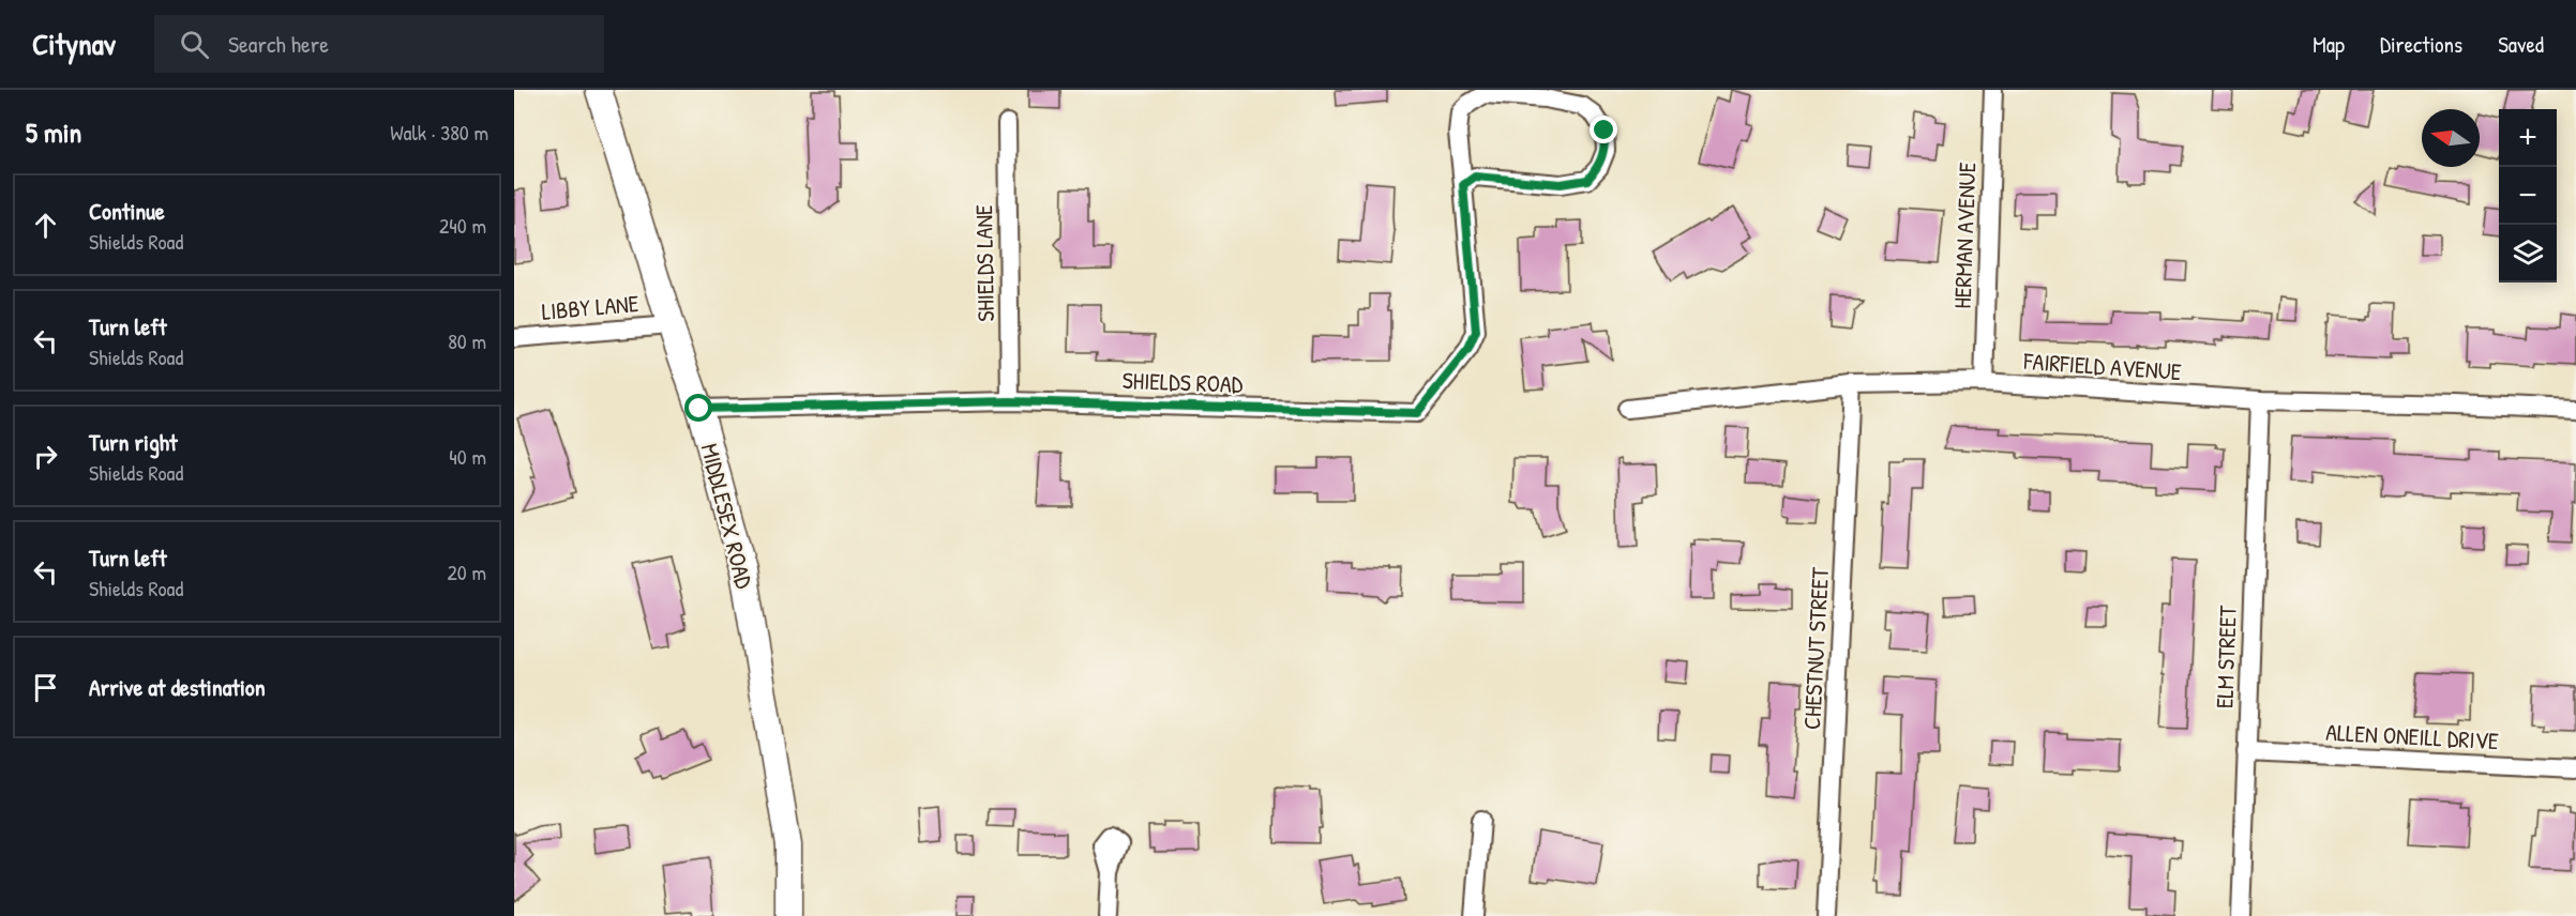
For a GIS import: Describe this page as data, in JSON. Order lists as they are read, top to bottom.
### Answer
{
  "streets": {
    "main road": ["MIDDLESEX ROAD"],
    "street": [
      "HERMAN AVENUE",
      "SHIELDS LANE",
      "LIBBY LANE",
      "FAIRFIELD AVENUE",
      "SHIELDS ROAD",
      "CHESTNUT STREET",
      "ELM STREET",
      "ALLEN ONEILL DRIVE"
    ]
  },
  "crossings": [
    ["HERMAN AVENUE", "FAIRFIELD AVENUE"],
    ["SHIELDS LANE", "SHIELDS ROAD"],
    ["LIBBY LANE", "MIDDLESEX ROAD"],
    ["FAIRFIELD AVENUE", "CHESTNUT STREET"],
    ["FAIRFIELD AVENUE", "ELM STREET"],
    ["SHIELDS ROAD", "MIDDLESEX ROAD"],
    ["ELM STREET", "ALLEN ONEILL DRIVE"]
  ],
  "north": "left",
  "page": {
    "header": "Citynav",
    "search": "Search here",
    "nav": ["Map", "Directions", "Saved"],
    "heading": ["5 min", "Walk · 380 m"],
    "map_buttons": ["+", "−"],
    "list": [
      ["Continue", "Shields Road", "240 m"],
      ["Turn left", "Shields Road", "80 m"],
      ["Turn right", "Shields Road", "40 m"],
      ["Turn left", "Shields Road", "20 m"],
      "Arrive at destination"
    ]
  }
}
